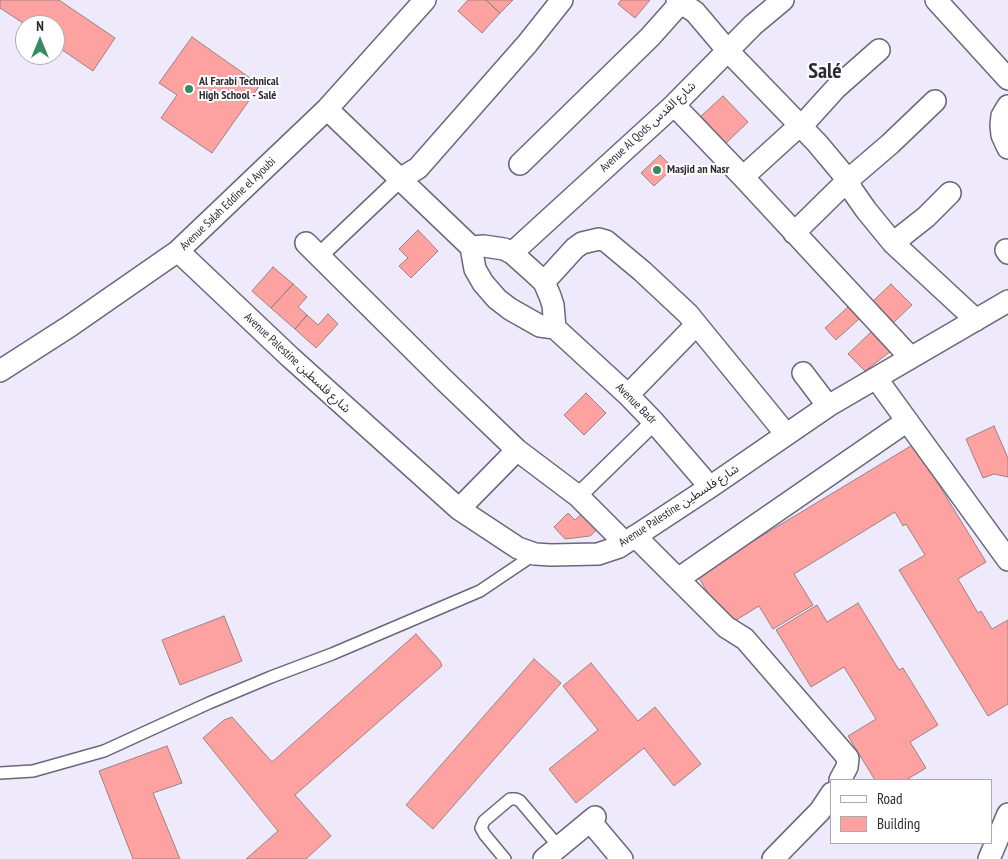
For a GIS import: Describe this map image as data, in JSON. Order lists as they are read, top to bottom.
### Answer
{
  "streets": {
    "street": [
      "Avenue Al Qods شارع القدس",
      "Avenue Salah Eddine el Ayoubi",
      "Avenue Palestine شارع فلسطين",
      "Avenue Badr"
    ]
  },
  "crossings": [
    ["Avenue Salah Eddine el Ayoubi", "Avenue Palestine شارع فلسطين"],
    ["Avenue Palestine شارع فلسطين", "Avenue Badr"]
  ],
  "districts": ["Salé"],
  "places": ["Al Farabi Technical High School - Salé", "Masjid an Nasr"],
  "legend": ["Road", "Building"],
  "north": "top"
}
